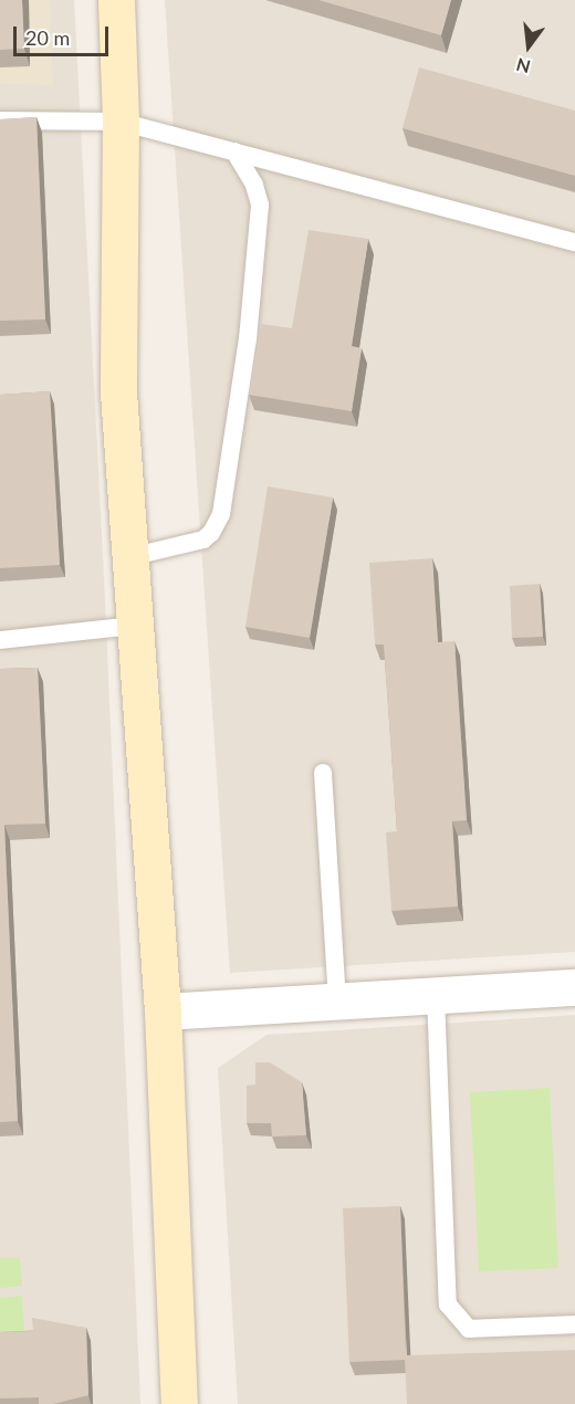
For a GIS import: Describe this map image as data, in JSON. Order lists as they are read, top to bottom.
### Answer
{
  "scale_bar": "20 m",
  "north": "bottom"
}
